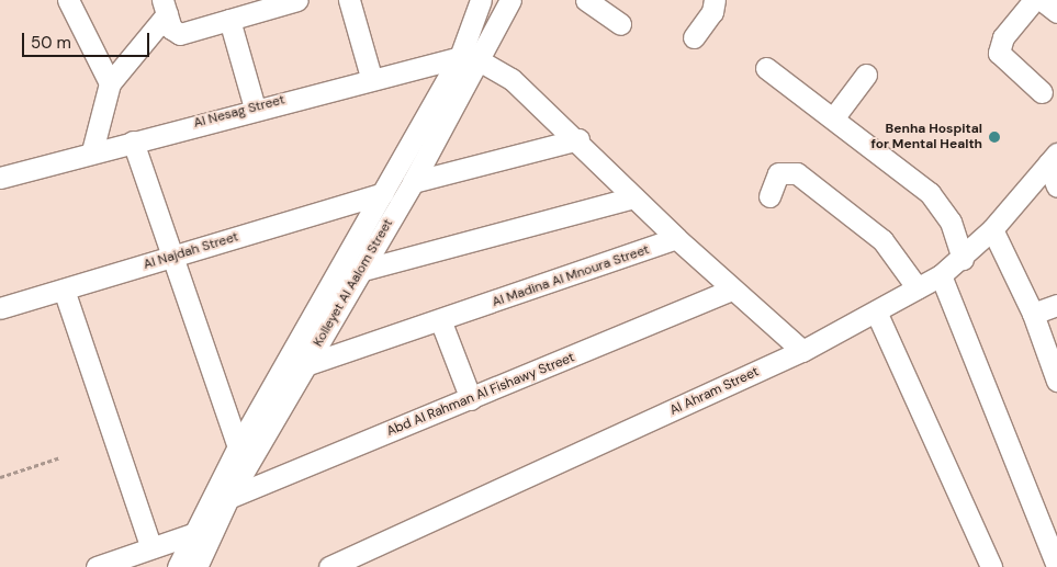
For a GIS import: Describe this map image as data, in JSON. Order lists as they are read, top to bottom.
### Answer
{
  "streets": {
    "street": [
      "Al Nesag Street",
      "Al Najdah Street",
      "Al Madina Al Mnoura Street",
      "Kolleyet Al Aalom Street",
      "Al Ahram Street",
      "Abd Al Rahman Al Fishawy Street"
    ]
  },
  "crossings": [
    ["Al Nesag Street", "Al Madina Al Mnoura Street"],
    ["Al Nesag Street", "Kolleyet Al Aalom Street"],
    ["Al Najdah Street", "Kolleyet Al Aalom Street"],
    ["Al Madina Al Mnoura Street", "Kolleyet Al Aalom Street"],
    ["Kolleyet Al Aalom Street", "Abd Al Rahman Al Fishawy Street"]
  ],
  "places": ["Benha Hospital for Mental Health"],
  "scale_bar": "50 m"
}
